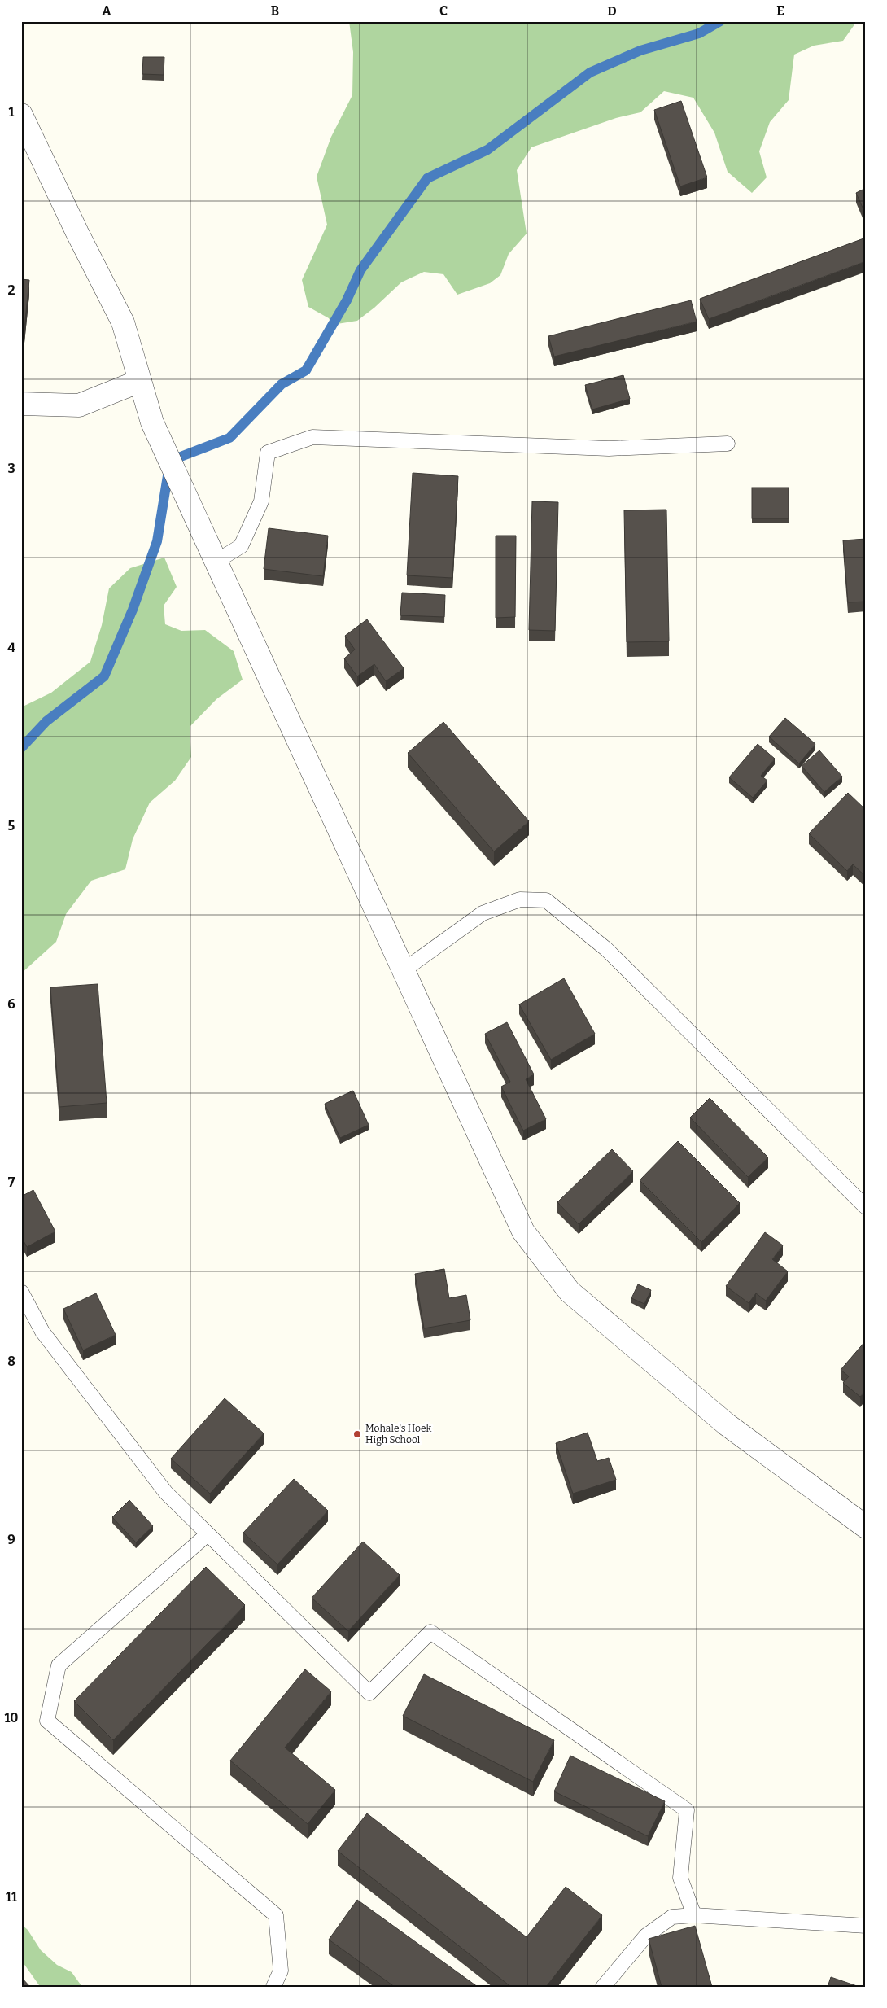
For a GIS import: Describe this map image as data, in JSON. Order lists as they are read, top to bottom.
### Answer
{
  "places": ["Mohale's Hoek High School"],
  "grid": {
    "columns": [
      "A",
      "B",
      "C",
      "D",
      "E"
    ],
    "rows": [
      "1",
      "2",
      "3",
      "4",
      "5",
      "6",
      "7",
      "8",
      "9",
      "10",
      "11"
    ]
  }
}
